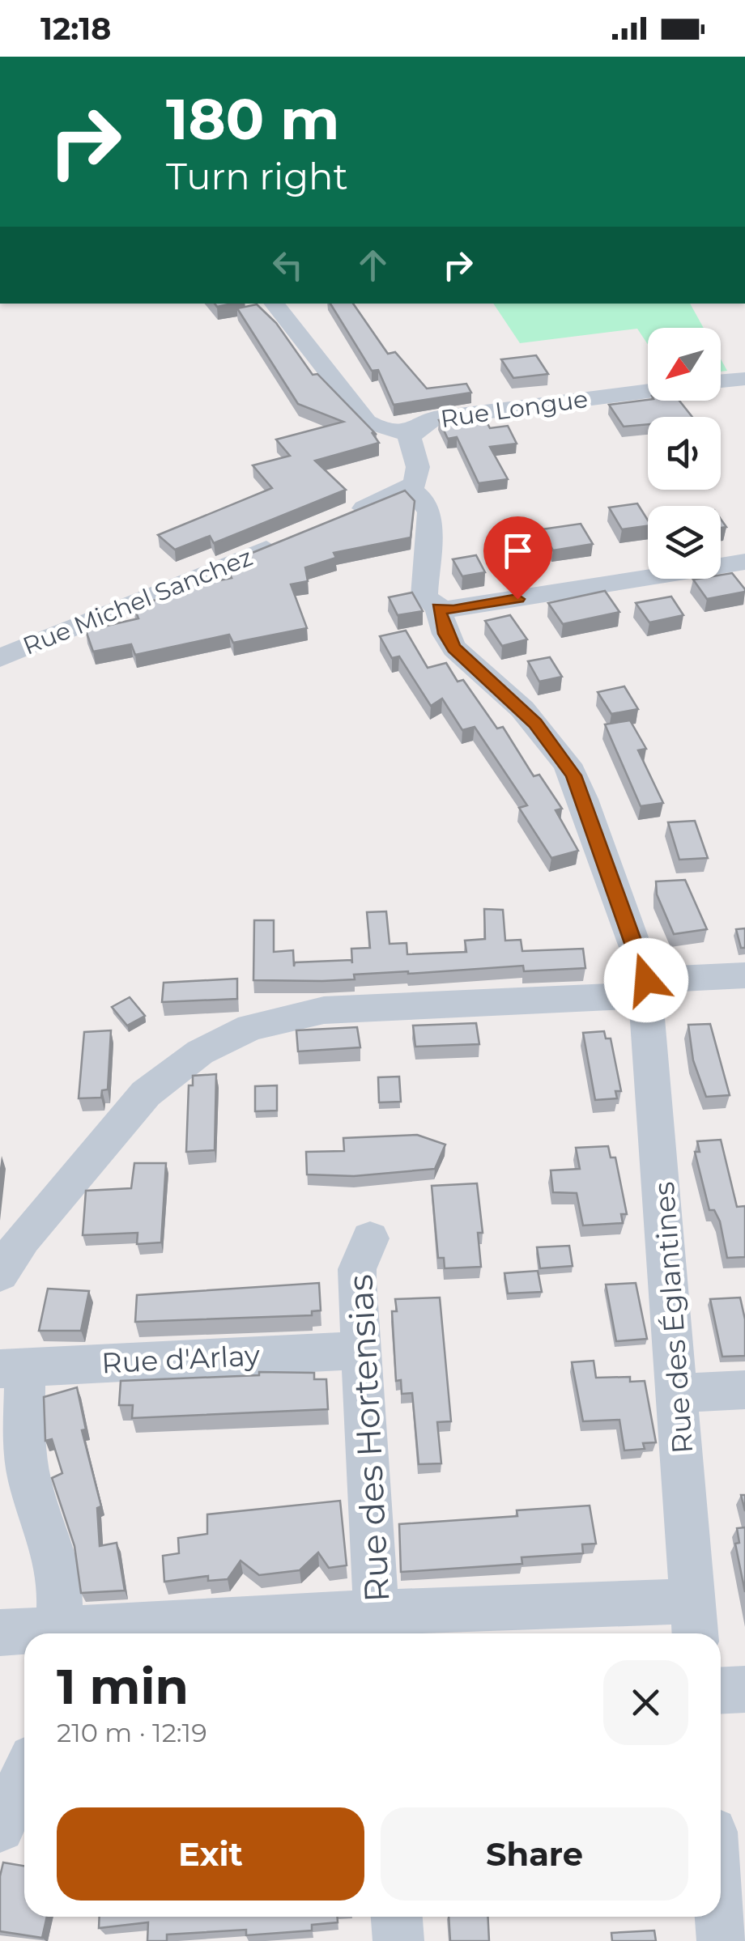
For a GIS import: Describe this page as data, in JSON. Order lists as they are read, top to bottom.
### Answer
{
  "streets": {
    "street": [
      "Rue Longue",
      "Rue Michel Sanchez",
      "Rue des Églantines",
      "Rue d'Arlay",
      "Rue des Hortensias"
    ]
  },
  "crossings": [
    ["Rue Longue", "Rue des Églantines"],
    ["Rue d'Arlay", "Rue des Hortensias"]
  ],
  "north": "bottom left",
  "page": {
    "status": "12:18",
    "turn": ["180 m", "Turn right"],
    "heading": ["1 min", "210 m · 12:19"],
    "buttons": ["Exit", "Share"]
  }
}
